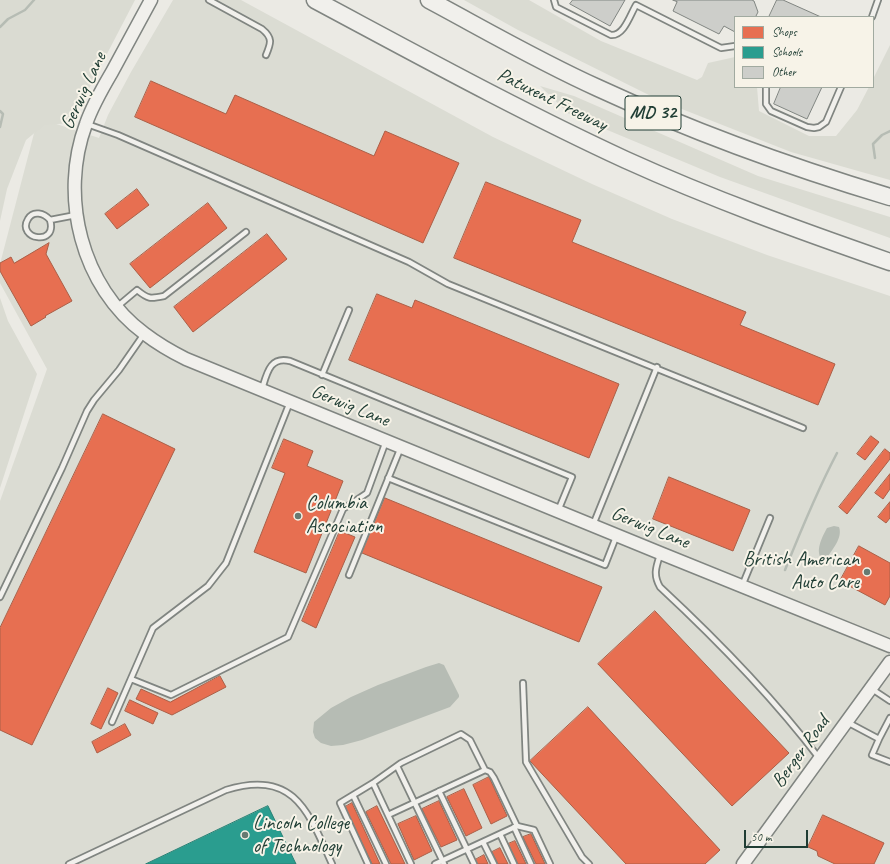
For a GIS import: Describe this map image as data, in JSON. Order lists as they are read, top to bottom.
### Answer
{
  "streets": {
    "highway": ["Patuxent Freeway", "MD 32"],
    "street": ["Gerwig Lane", "Berger Road"]
  },
  "places": ["Columbia Association", "British American Auto Care", "Lincoln College of Technology"],
  "legend": ["Shops", "Schools", "Other"],
  "scale_bar": "50 m"
}
